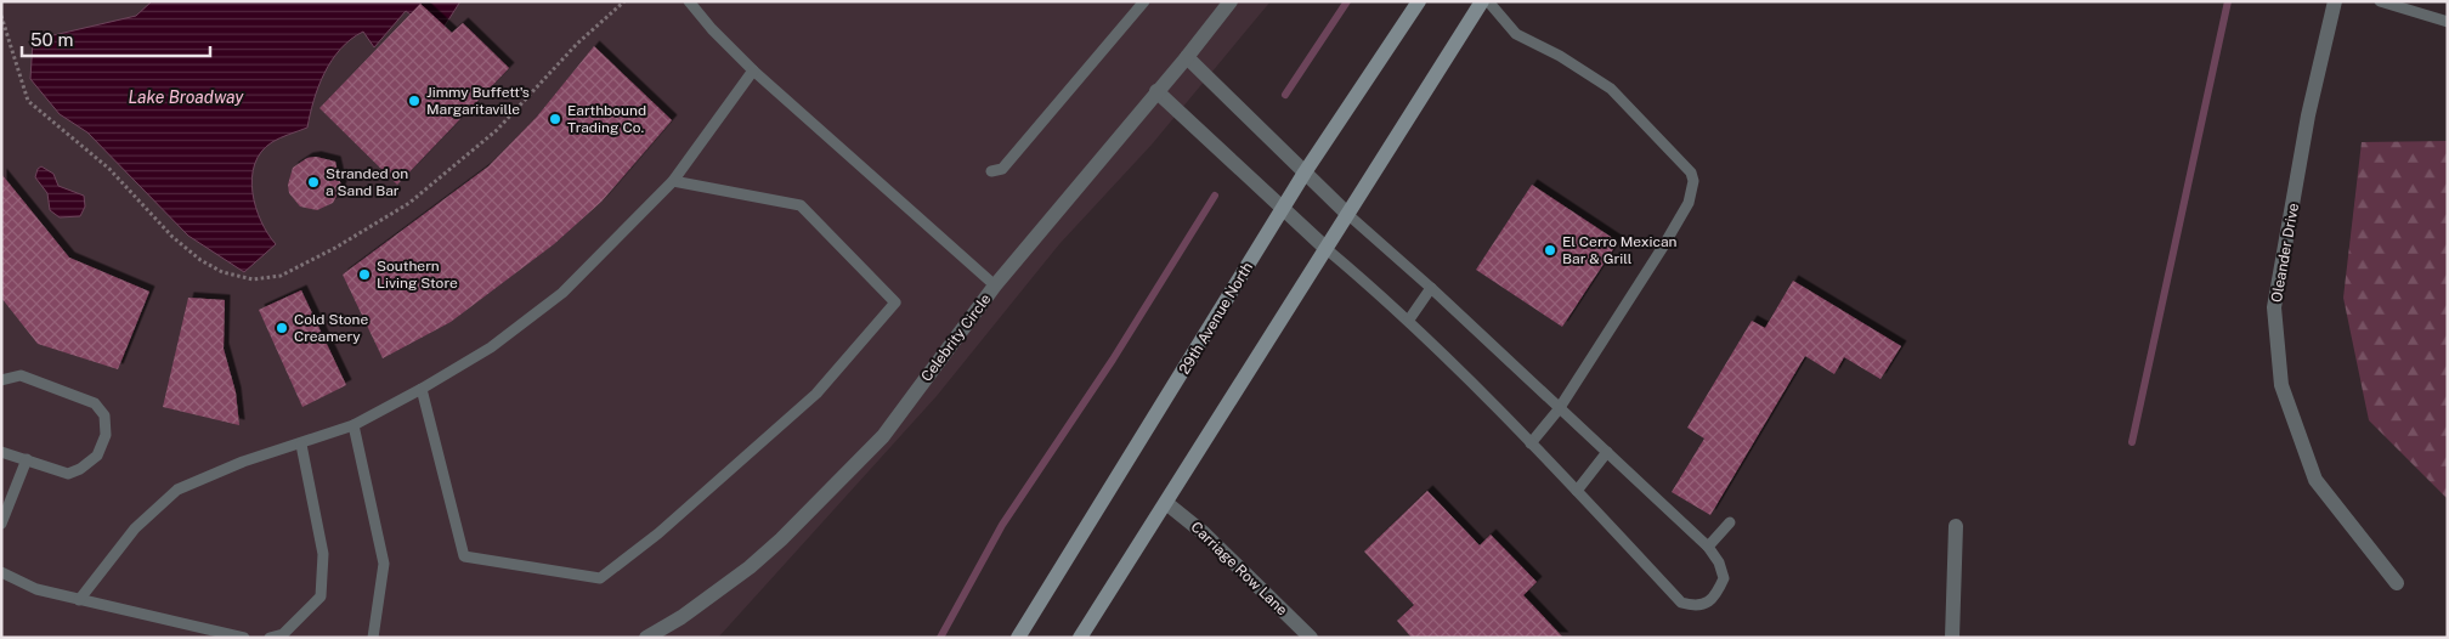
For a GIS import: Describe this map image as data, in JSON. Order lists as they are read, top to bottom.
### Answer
{
  "streets": {
    "main road": ["29th Avenue North"],
    "street": ["Oleander Drive", "Celebrity Circle", "Carriage Row Lane"]
  },
  "water": ["Lake Broadway"],
  "places": [
    "Jimmy Buffett's Margaritaville",
    "Earthbound Trading Co.",
    "Stranded on a Sand Bar",
    "El Cerro Mexican Bar & Grill",
    "Southern Living Store",
    "Cold Stone Creamery"
  ],
  "scale_bar": "50 m"
}
